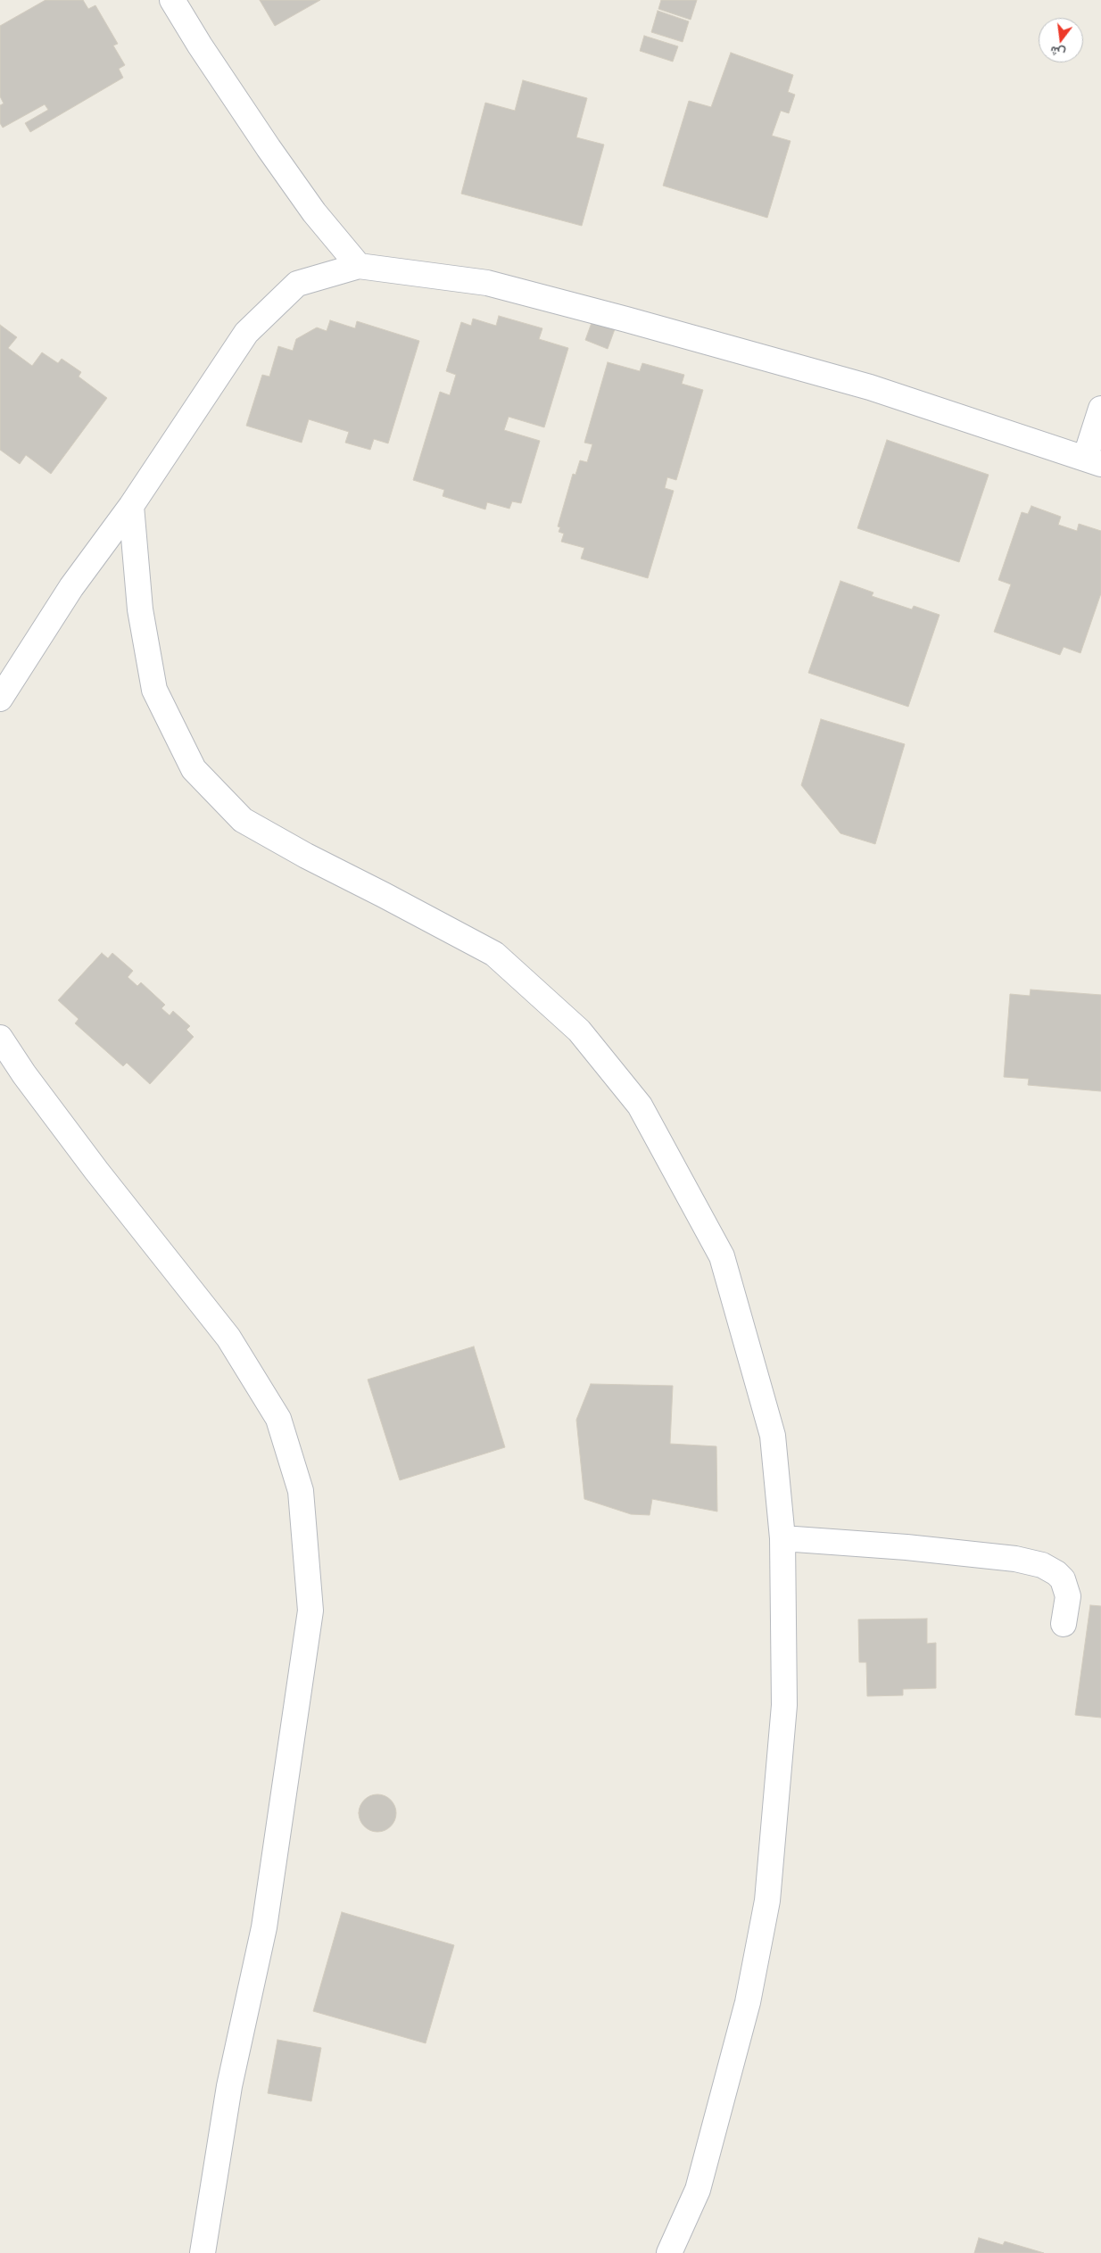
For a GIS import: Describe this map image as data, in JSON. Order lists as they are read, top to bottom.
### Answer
{
  "north": "bottom"
}
